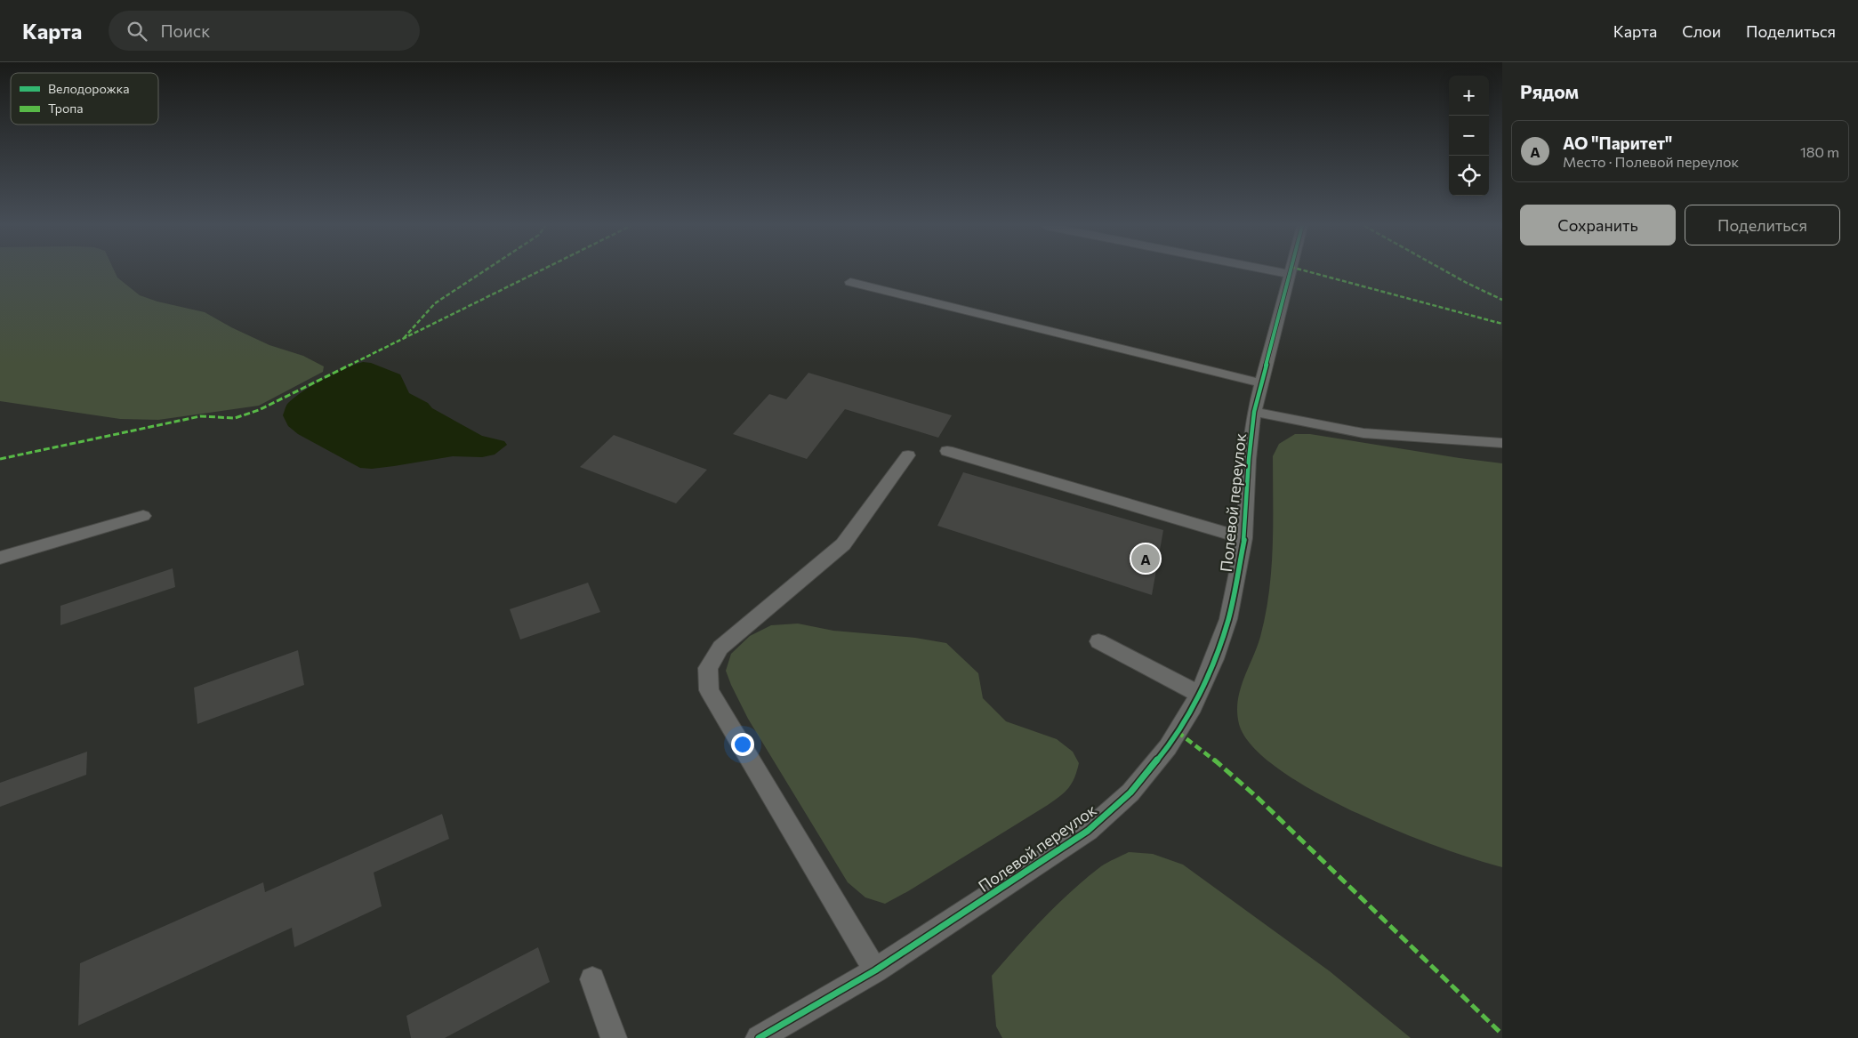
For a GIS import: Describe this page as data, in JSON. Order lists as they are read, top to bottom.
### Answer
{
  "streets": {
    "street": ["Полевой переулок"]
  },
  "legend": ["Велодорожка", "Тропа"],
  "page": {
    "header": "Карта",
    "search": "Поиск",
    "nav": ["Карта", "Слои", "Поделиться"],
    "heading": "Рядом",
    "map_buttons": ["+", "−"],
    "list": [
      {
        "mark": "A",
        "name": "АО \"Паритет\"",
        "note": "Место · Полевой переулок",
        "value": "180 m"
      }
    ],
    "buttons": ["Сохранить", "Поделиться"],
    "pins": "A"
  }
}
